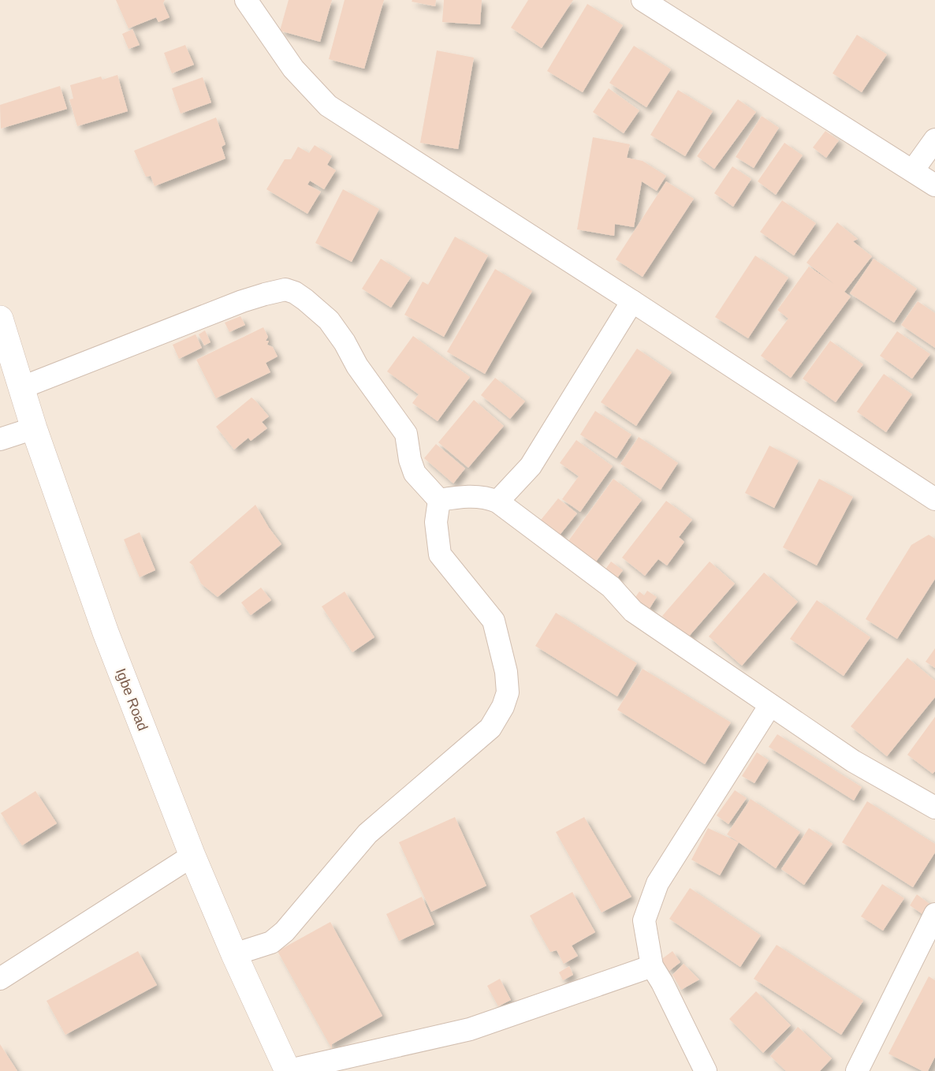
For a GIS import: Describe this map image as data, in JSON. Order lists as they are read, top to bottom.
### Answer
{
  "streets": {
    "street": ["Igbe Road"]
  }
}
